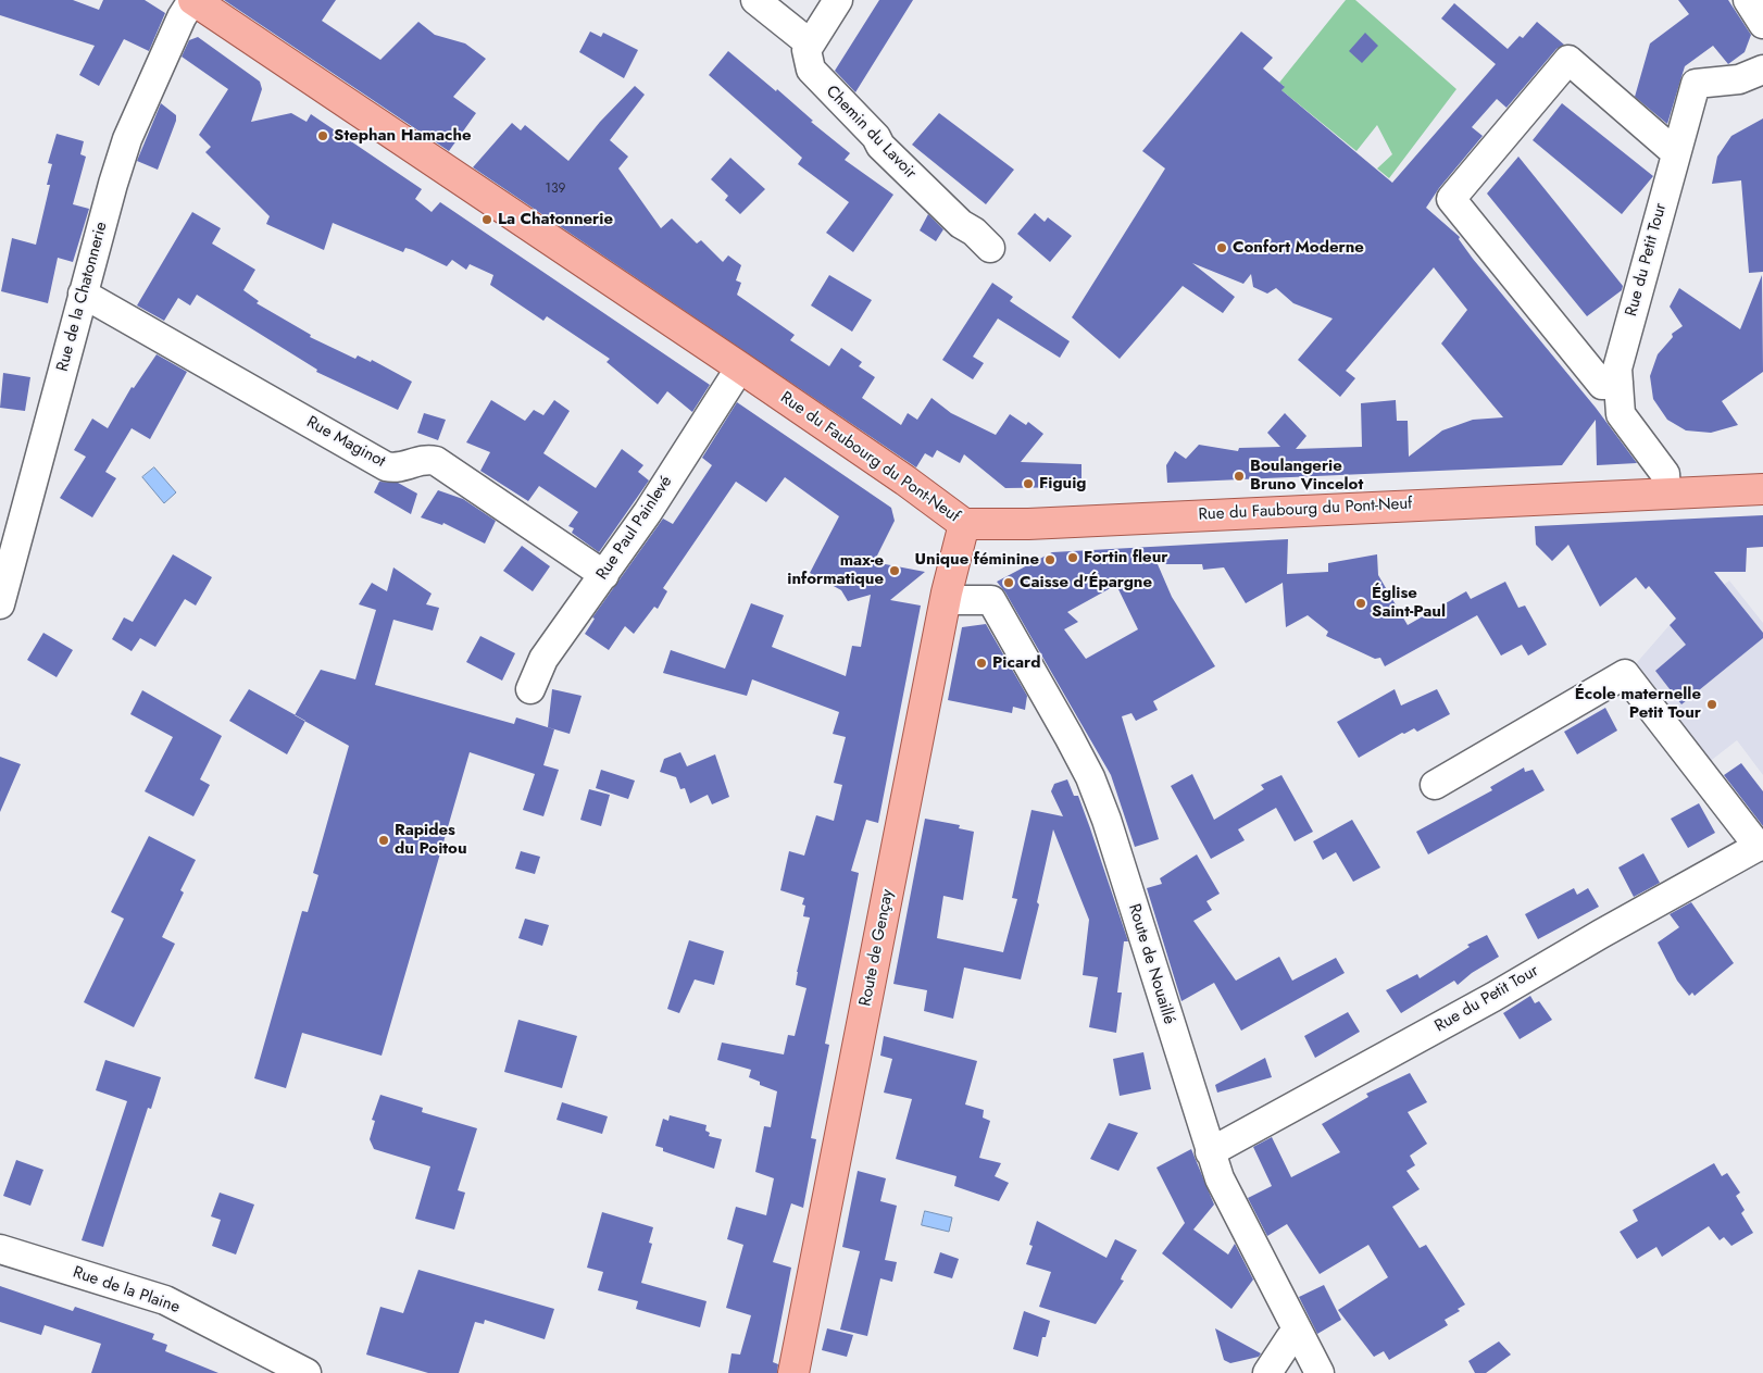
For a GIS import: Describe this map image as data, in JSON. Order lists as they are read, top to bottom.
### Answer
{
  "streets": {
    "main road": ["Rue du Faubourg du Pont-Neuf", "Route de Gençay"],
    "street": [
      "Chemin du Lavoir",
      "Rue du Petit Tour",
      "Rue de la Chatonnerie",
      "Rue Maginot",
      "Rue Paul Painlevé",
      "Route de Nouaillé",
      "Rue de la Plaine"
    ]
  },
  "crossings": [
    ["Rue du Petit Tour", "Rue du Faubourg du Pont-Neuf"],
    ["Rue du Petit Tour", "Route de Nouaillé"],
    ["Rue de la Chatonnerie", "Rue Maginot"],
    ["Rue de la Chatonnerie", "Rue du Faubourg du Pont-Neuf"],
    ["Rue Maginot", "Rue Paul Painlevé"],
    ["Rue du Faubourg du Pont-Neuf", "Rue Paul Painlevé"],
    ["Rue du Faubourg du Pont-Neuf", "Route de Gençay"],
    ["Route de Gençay", "Route de Nouaillé"]
  ],
  "places": [
    "Stephan Hamache",
    "La Chatonnerie",
    "Confort Moderne",
    "Boulangerie Bruno Vincelot",
    "Figuig",
    "Fortin fleur",
    "Unique féminine",
    "max-e informatique",
    "Caisse d'Épargne",
    "Église Saint-Paul",
    "Picard",
    "École maternelle Petit Tour",
    "Rapides du Poitou"
  ],
  "house_numbers": ["139"]
}
